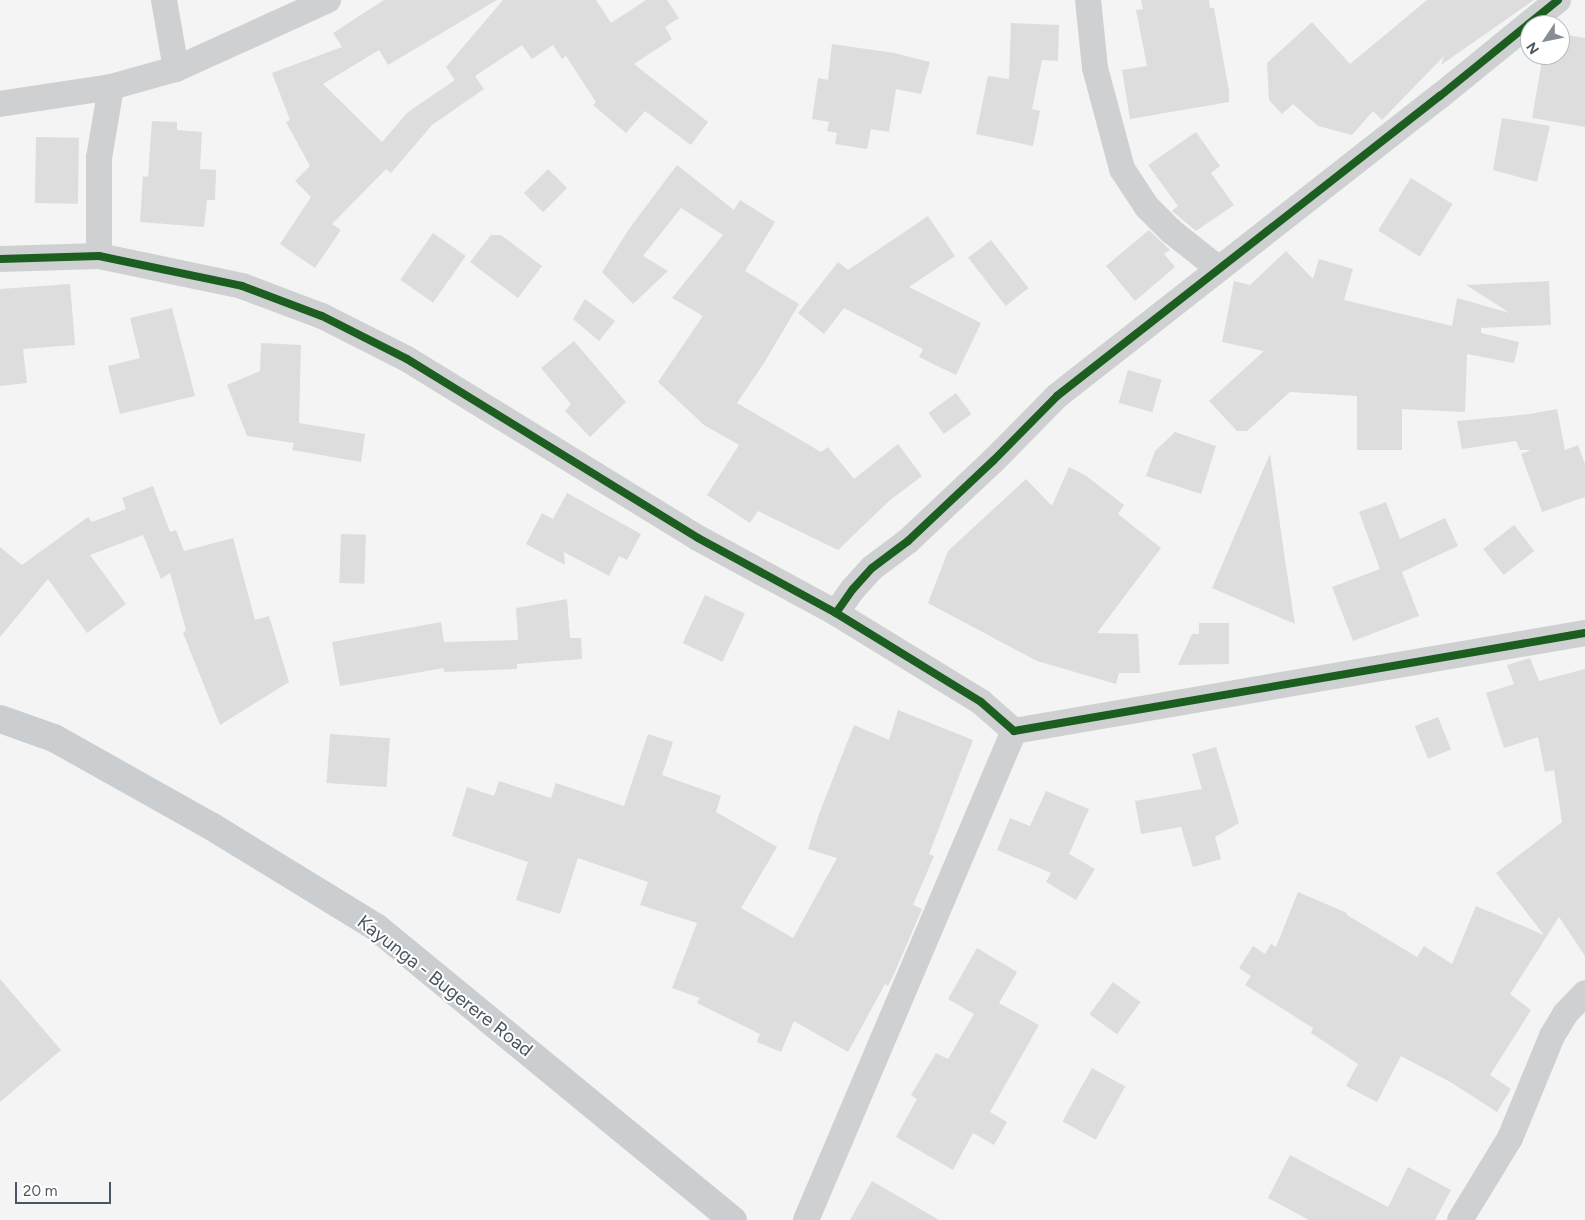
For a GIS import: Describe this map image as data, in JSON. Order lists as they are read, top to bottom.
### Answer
{
  "streets": {
    "main road": ["Kayunga - Bugerere Road"]
  },
  "scale_bar": "20 m",
  "north": "bottom left"
}
